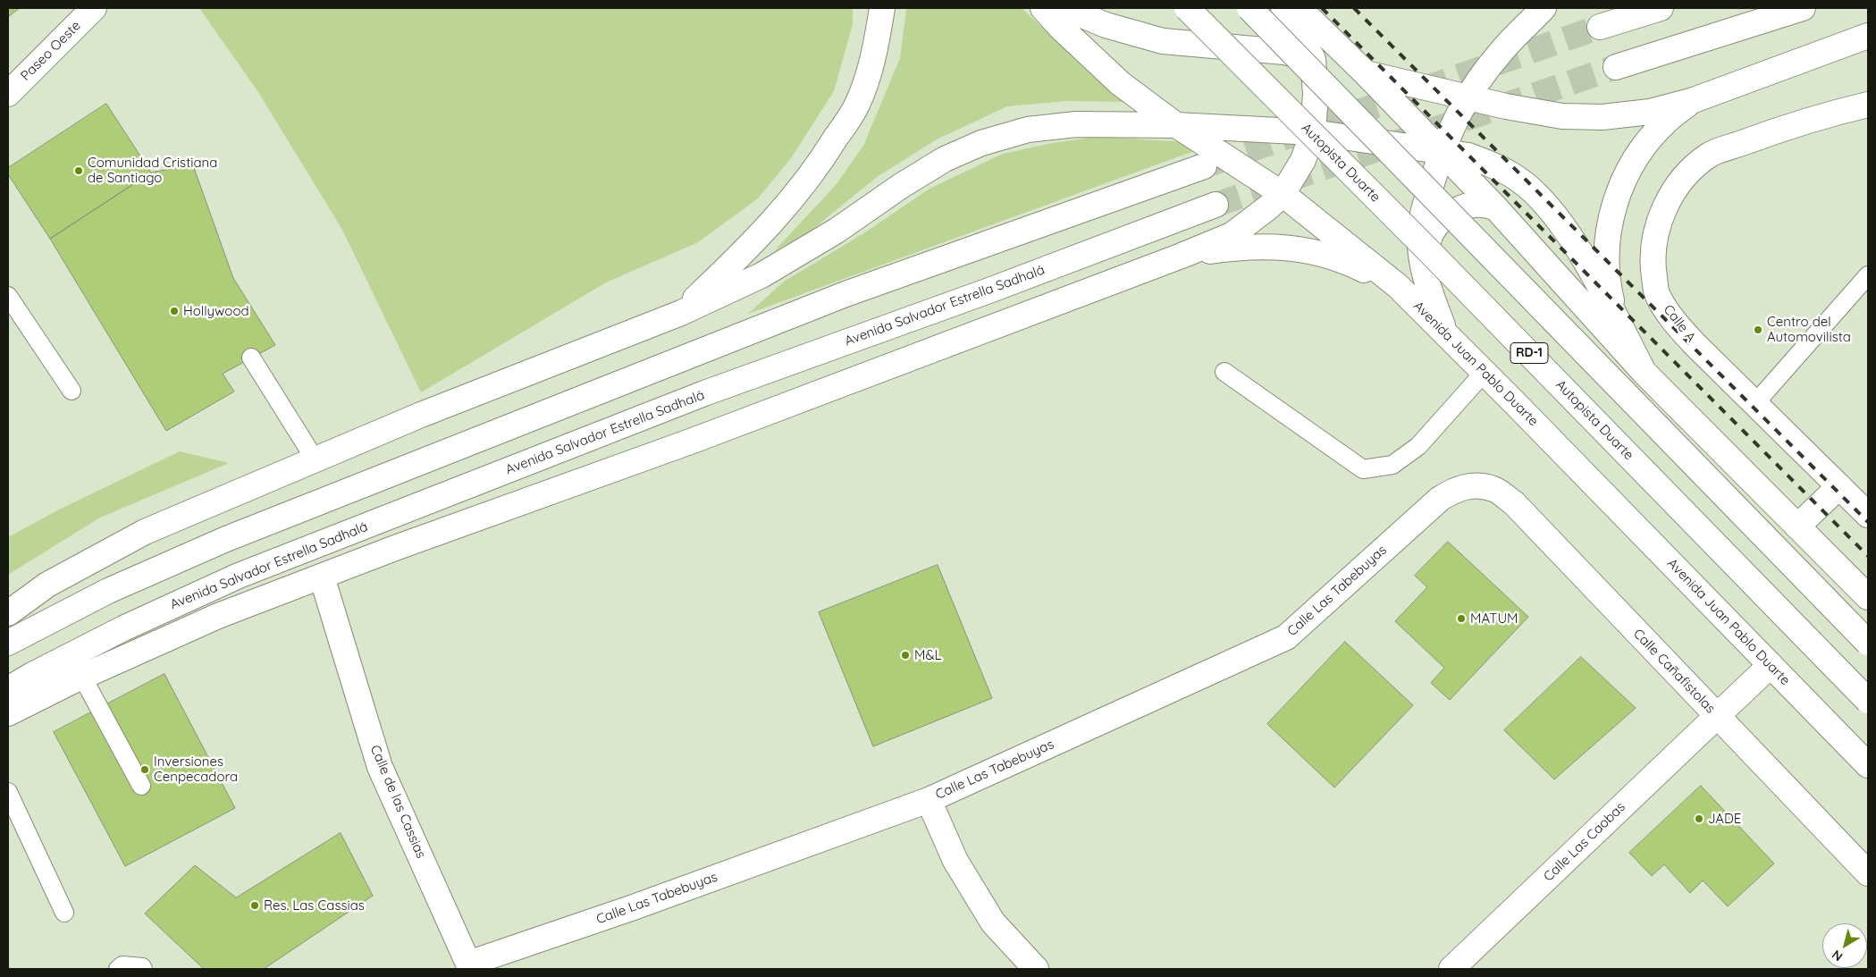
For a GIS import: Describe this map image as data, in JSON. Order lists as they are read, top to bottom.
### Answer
{
  "streets": {
    "main road": [
      "Paseo Oeste",
      "Autopista Duarte",
      "Avenida Salvador Estrella Sadhalá",
      "Calle A",
      "RD-1",
      "Avenida Juan Pablo Duarte",
      "Calle Las Tabebuyas",
      "Calle Cañafistolas",
      "Calle de las Cassias",
      "Calle Las Caobas"
    ]
  },
  "crossings": [
    ["Avenida Salvador Estrella Sadhalá", "Calle de las Cassias"],
    ["Avenida Juan Pablo Duarte", "Calle Las Caobas"],
    ["Calle Las Tabebuyas", "Calle Cañafistolas"],
    ["Calle Las Tabebuyas", "Calle de las Cassias"],
    ["Calle Cañafistolas", "Calle Las Caobas"]
  ],
  "places": [
    "Comunidad Cristiana de Santiago",
    "Hollywood",
    "Centro del Automovilista",
    "MATUM",
    "M&L",
    "Inversiones Cenpecadora",
    "JADE",
    "Res. Las Cassias"
  ],
  "north": "bottom left"
}
